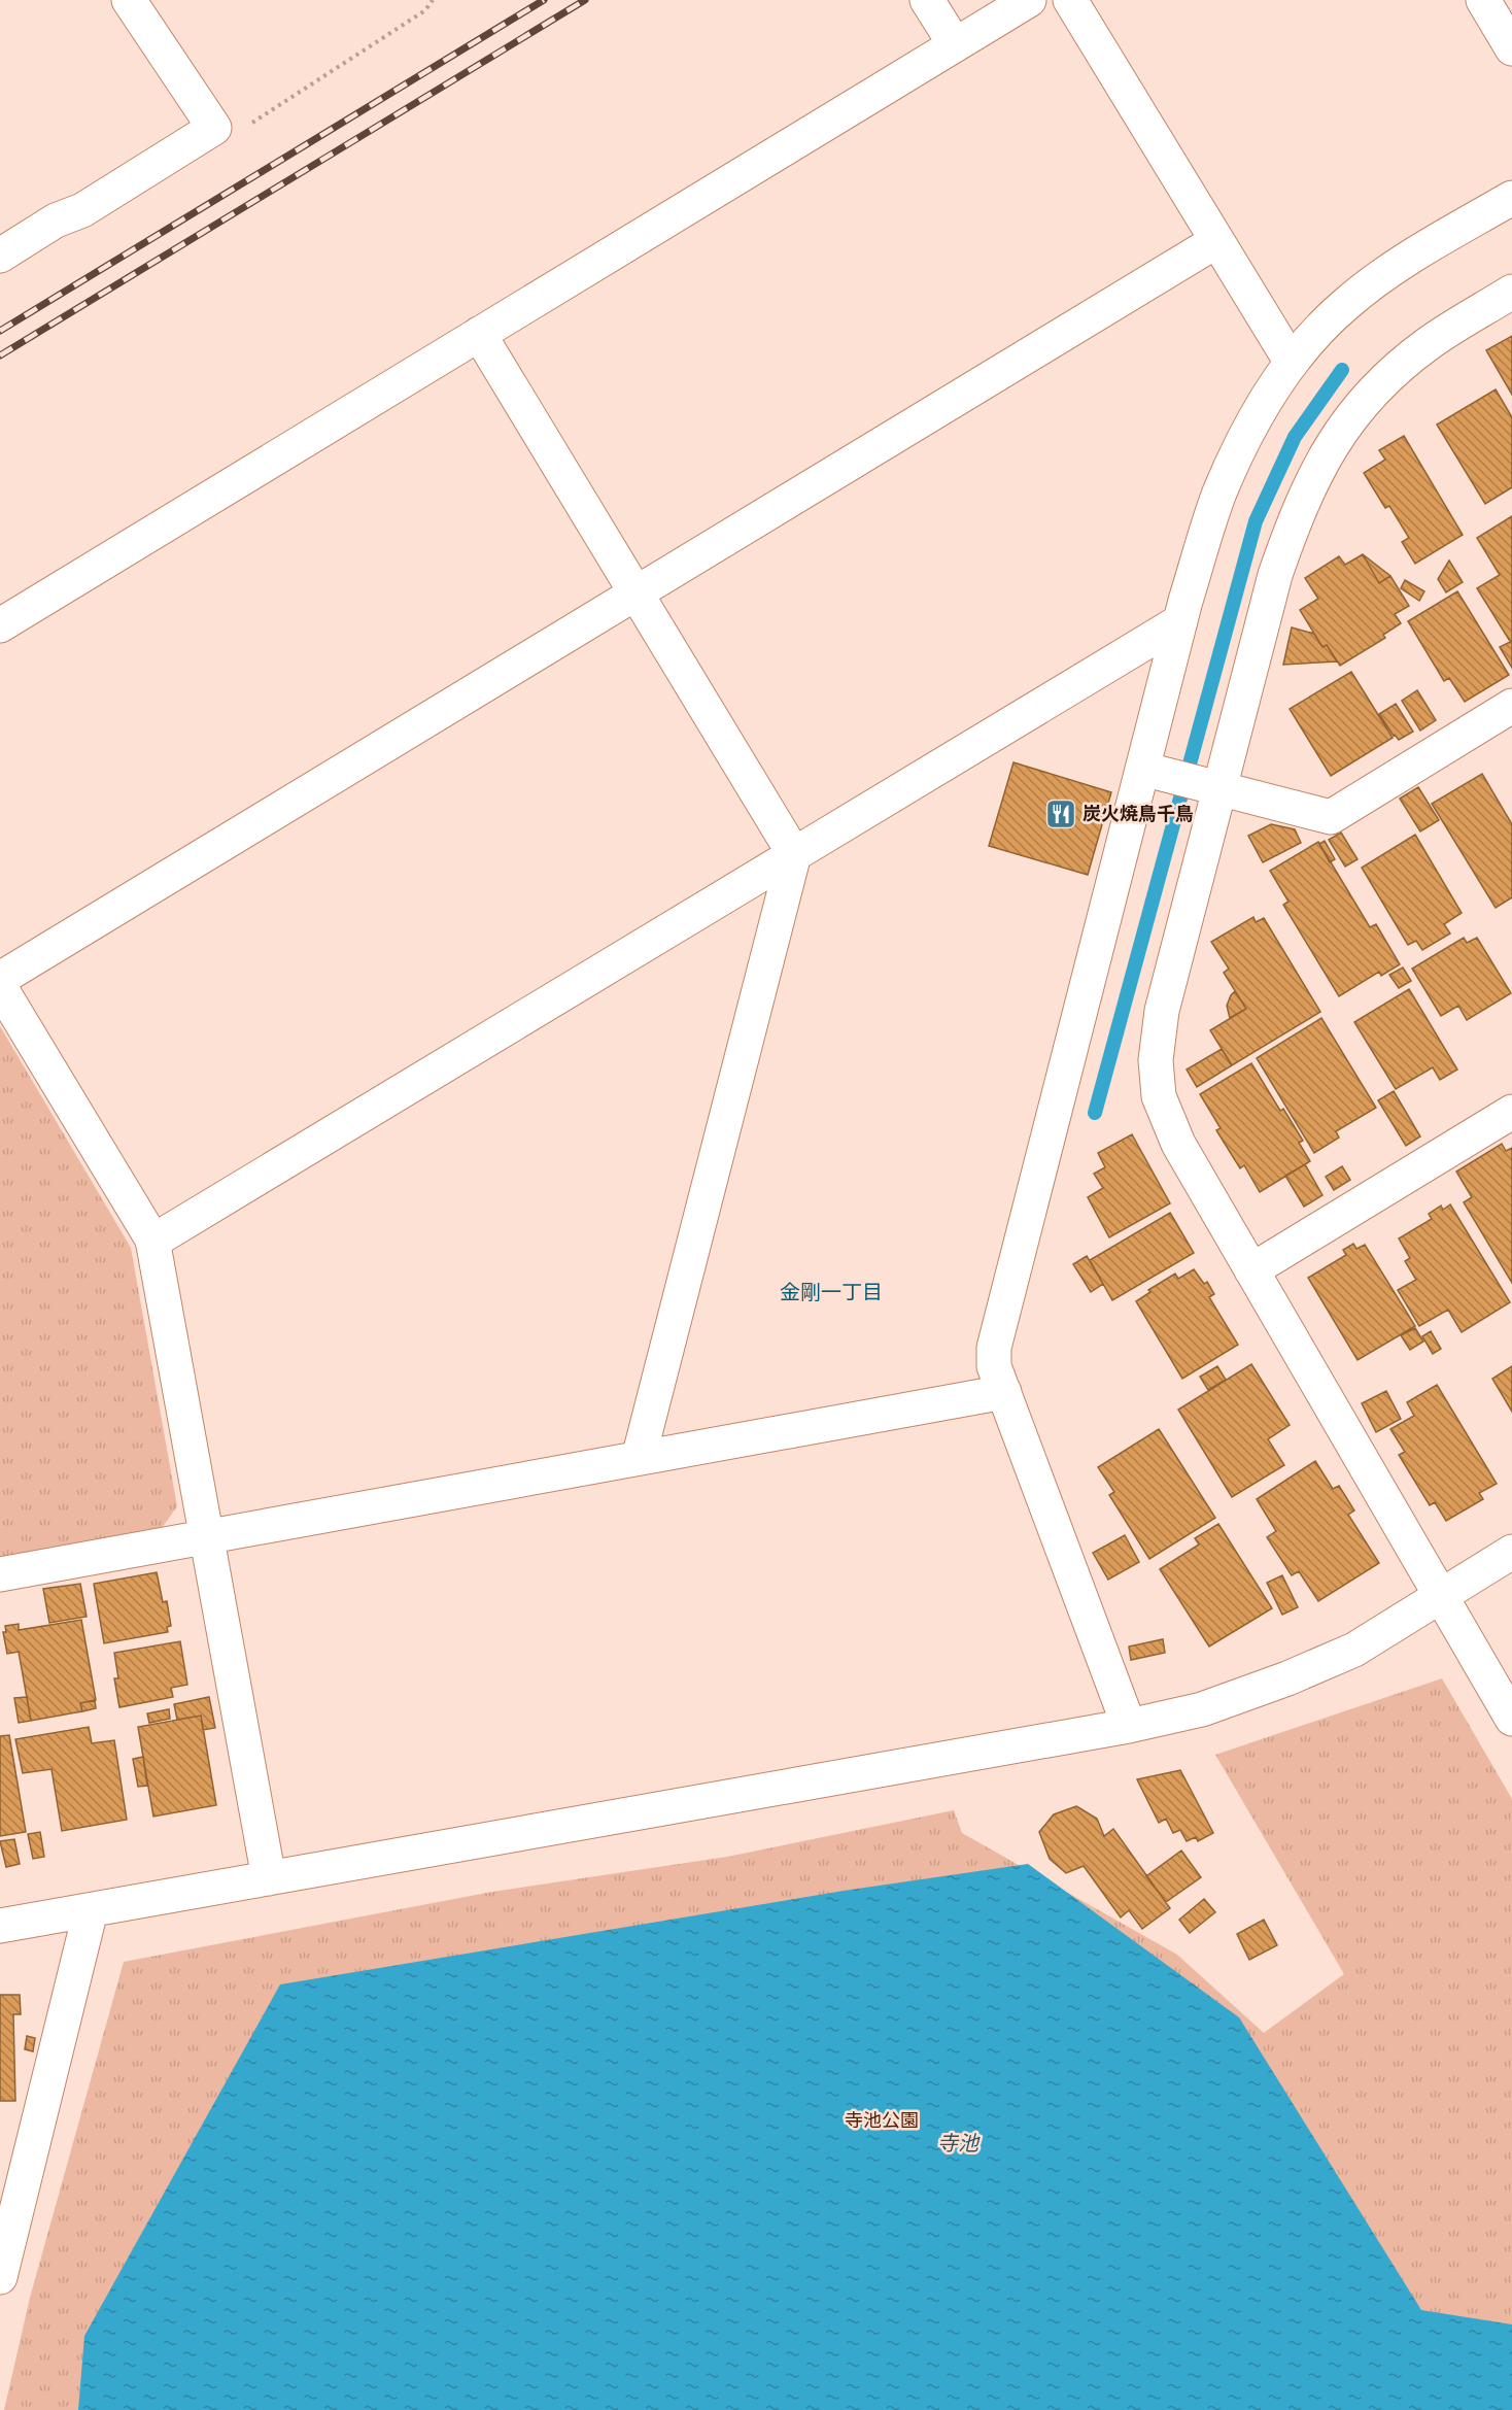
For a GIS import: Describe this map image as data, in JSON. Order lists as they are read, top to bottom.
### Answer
{
  "districts": ["金剛一丁目"],
  "water": ["寺池"],
  "parks": ["寺池公園"],
  "places": {
    "restaurant": ["炭火焼鳥千鳥"]
  }
}
